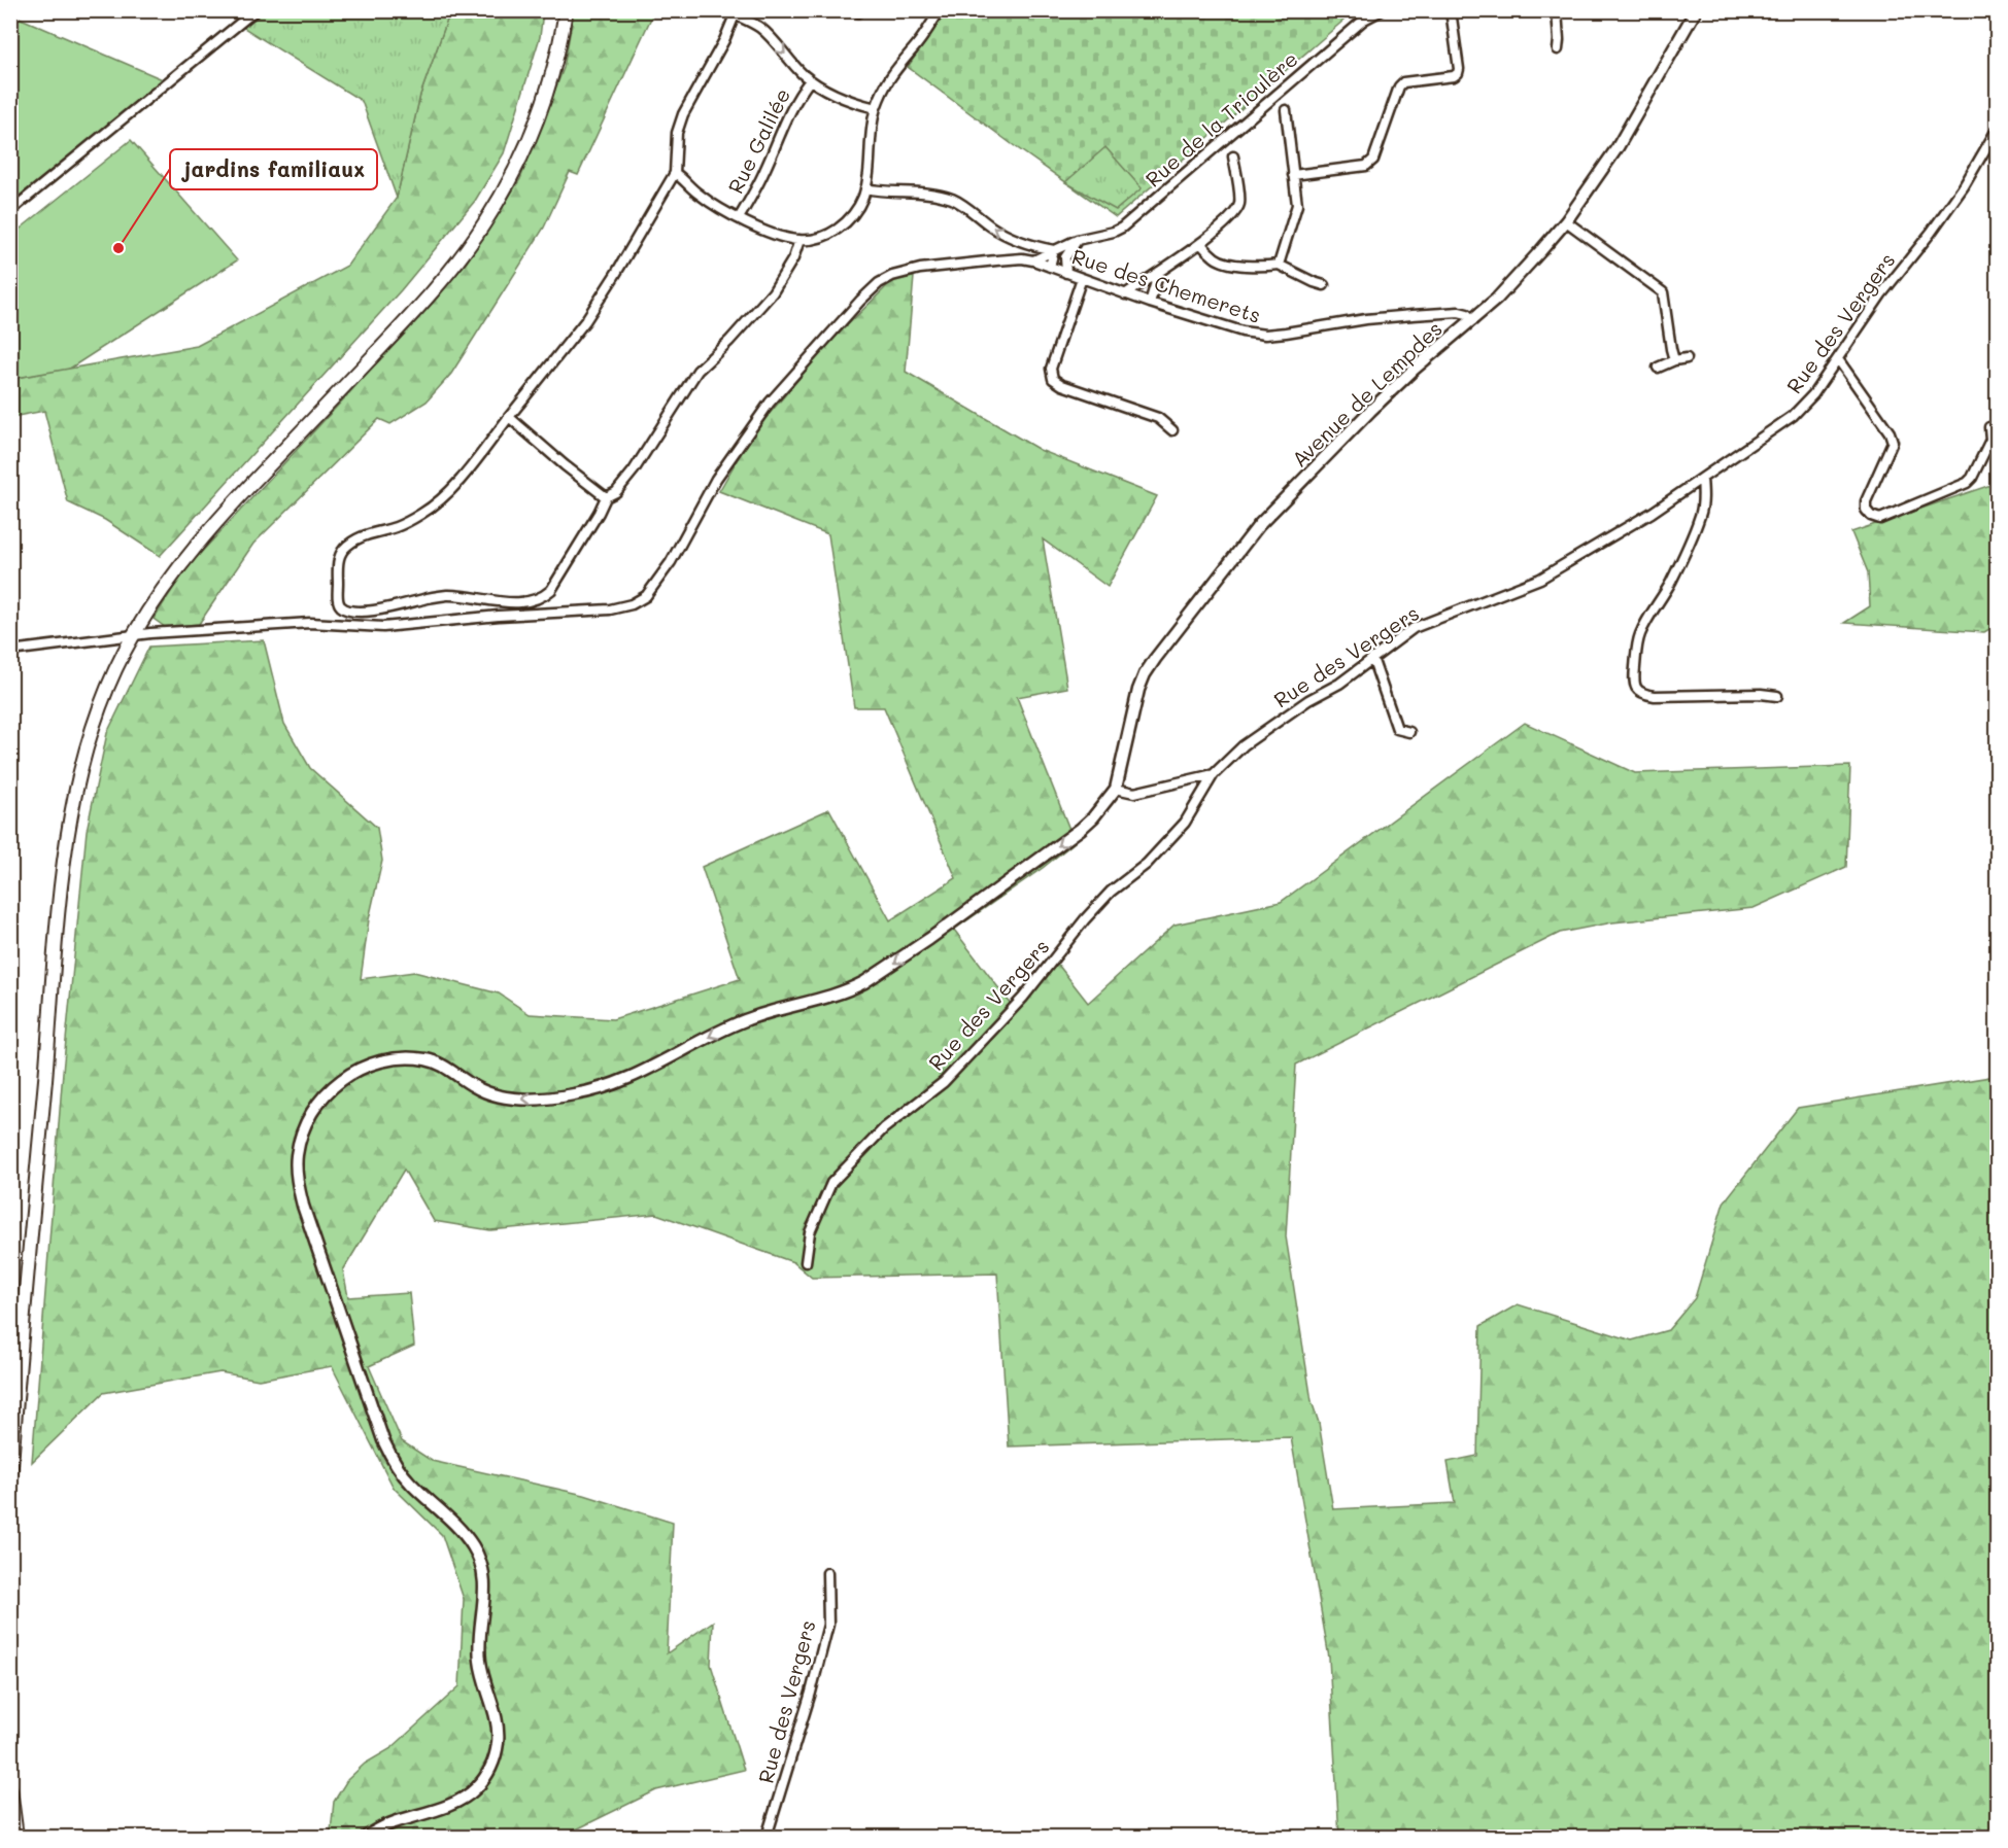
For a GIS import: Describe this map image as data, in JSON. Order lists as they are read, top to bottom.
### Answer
{
  "streets": {
    "street": [
      "Rue de la Trioulère",
      "Rue Galilée",
      "Rue des Chemerets",
      "Rue des Vergers",
      "Avenue de Lempdes"
    ]
  },
  "crossings": [
    ["Rue de la Trioulère", "Rue des Chemerets"],
    ["Rue des Chemerets", "Avenue de Lempdes"]
  ],
  "places": ["jardins familiaux"]
}
